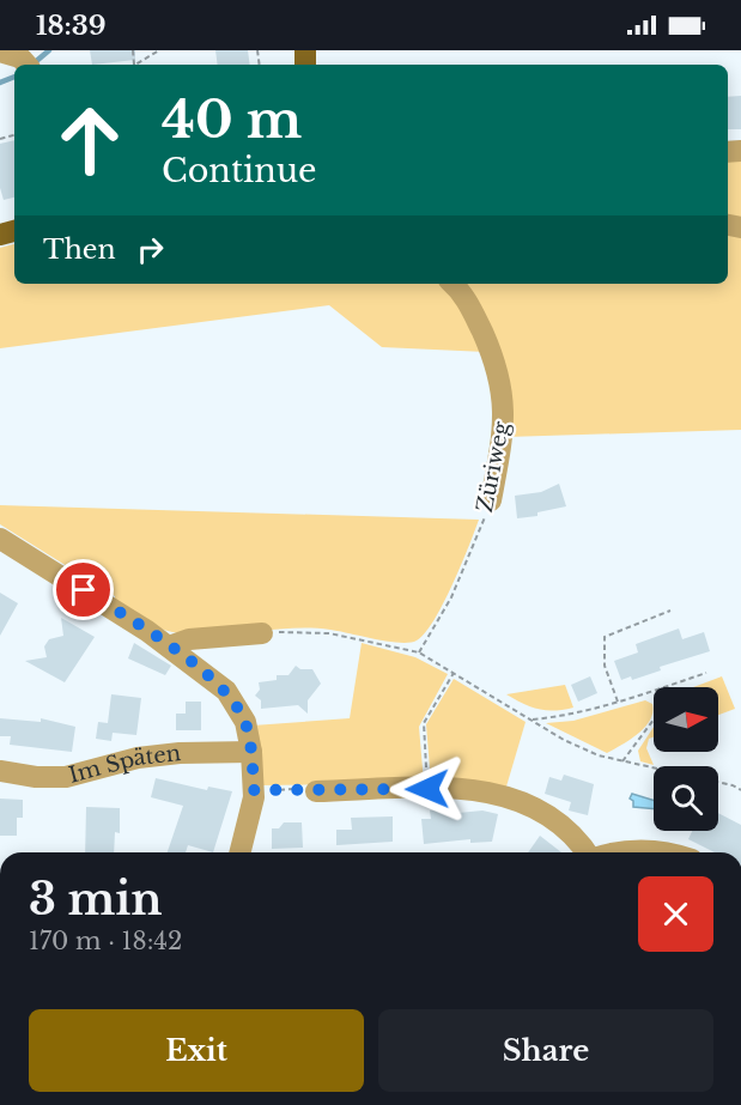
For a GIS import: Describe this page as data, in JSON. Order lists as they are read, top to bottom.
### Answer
{
  "streets": {
    "street": ["Züriweg", "Im Späten"]
  },
  "north": "right",
  "page": {
    "status": "18:39",
    "turn": ["40 m", "Continue"],
    "then": "Then",
    "heading": ["3 min", "170 m · 18:42"],
    "buttons": ["Exit", "Share"]
  }
}
